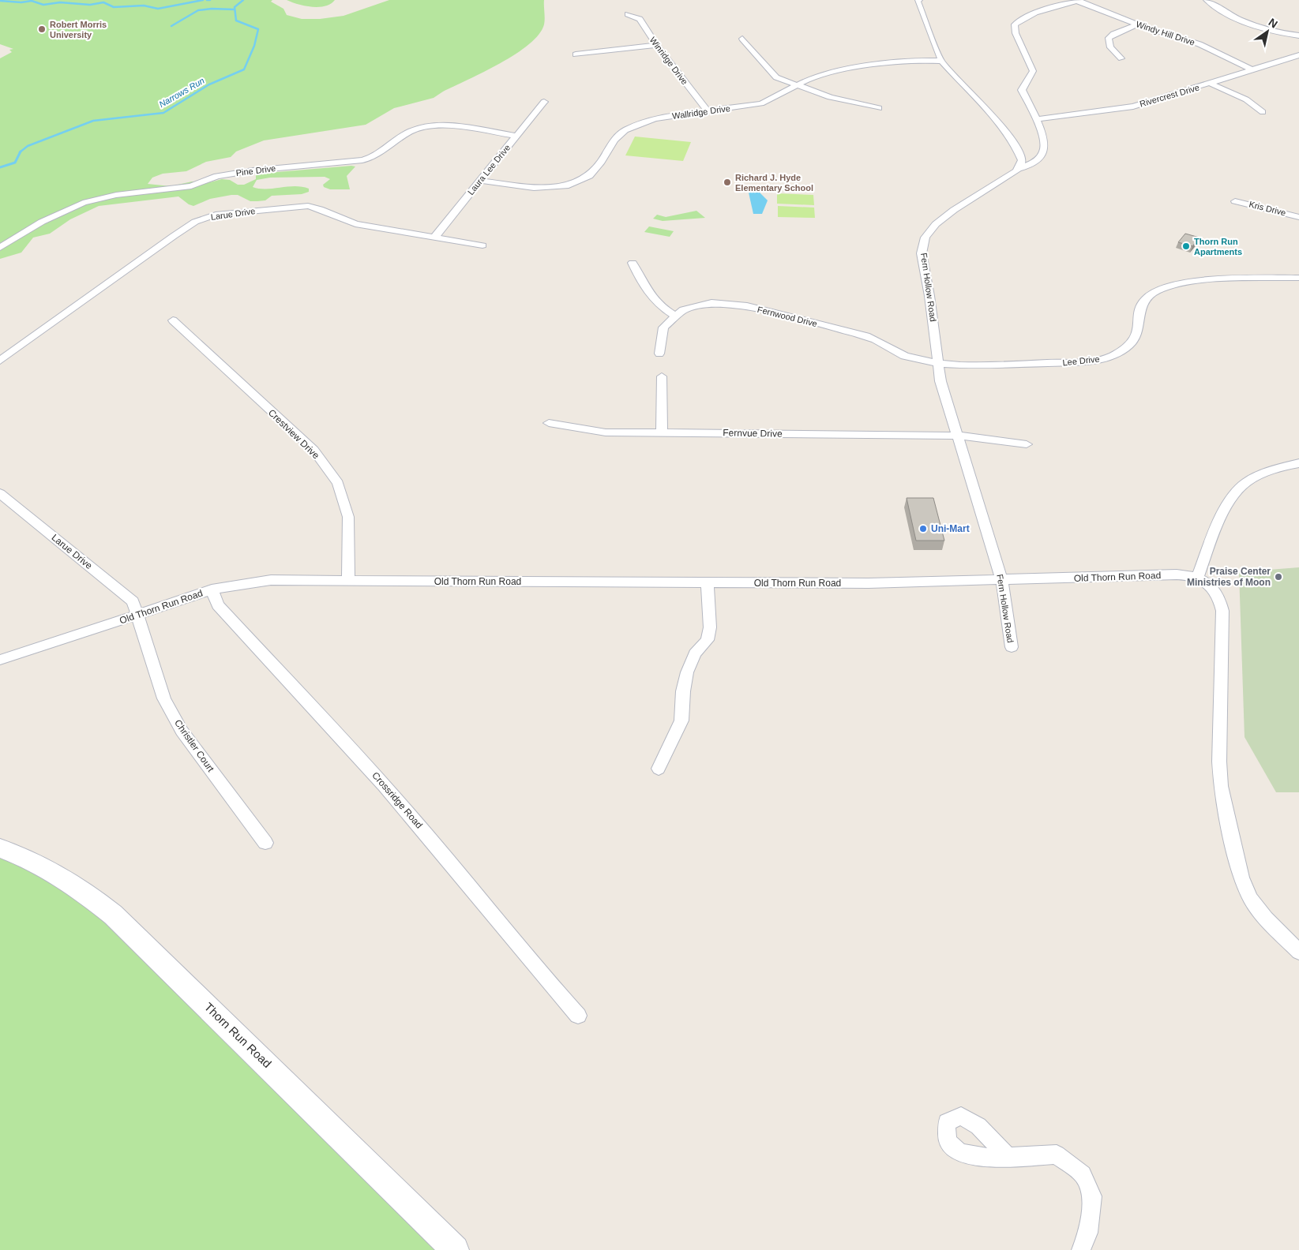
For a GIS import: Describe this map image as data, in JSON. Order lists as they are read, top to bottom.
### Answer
{
  "streets": {
    "street": [
      "Windy Hill Drive",
      "Winridge Drive",
      "Rivercrest Drive",
      "Wallridge Drive",
      "Laura Lee Drive",
      "Pine Drive",
      "Kris Drive",
      "Larue Drive",
      "Fern Hollow Road",
      "Fernwood Drive",
      "Lee Drive",
      "Fernvue Drive",
      "Crestview Drive",
      "Old Thorn Run Road",
      "Christler Court",
      "Crossridge Road",
      "Thorn Run Road"
    ]
  },
  "crossings": [
    ["Windy Hill Drive", "Rivercrest Drive"],
    ["Winridge Drive", "Wallridge Drive"],
    ["Wallridge Drive", "Laura Lee Drive"],
    ["Laura Lee Drive", "Pine Drive"],
    ["Laura Lee Drive", "Larue Drive"],
    ["Larue Drive", "Old Thorn Run Road"],
    ["Larue Drive", "Christler Court"],
    ["Fern Hollow Road", "Fernwood Drive"],
    ["Fern Hollow Road", "Lee Drive"],
    ["Fern Hollow Road", "Fernvue Drive"],
    ["Fern Hollow Road", "Old Thorn Run Road"],
    ["Fernwood Drive", "Lee Drive"],
    ["Crestview Drive", "Old Thorn Run Road"],
    ["Old Thorn Run Road", "Christler Court"],
    ["Old Thorn Run Road", "Crossridge Road"]
  ],
  "water": ["Narrows Run"],
  "places": [
    "Robert Morris University",
    "Richard J. Hyde Elementary School",
    "Thorn Run Apartments",
    "Uni-Mart",
    "Praise Center Ministries of Moon"
  ],
  "north": "top right"
}
